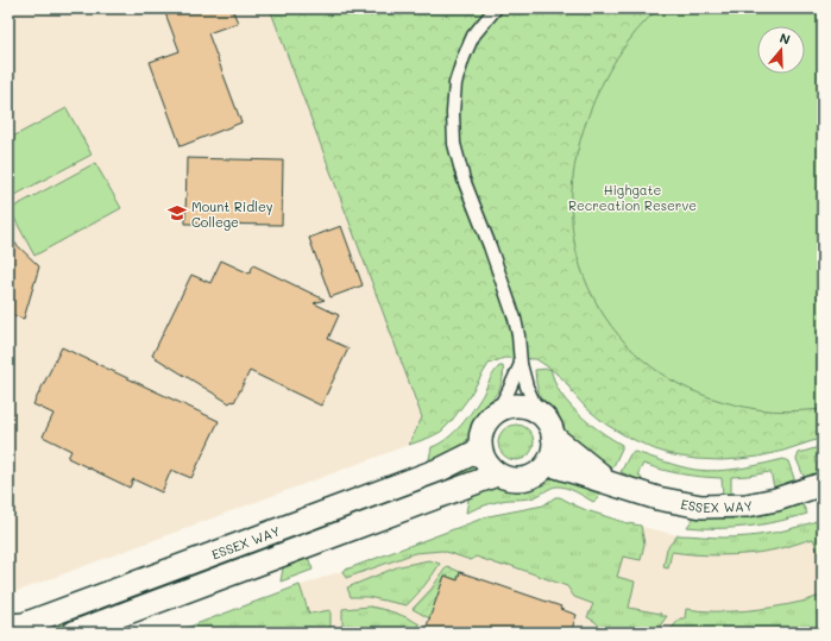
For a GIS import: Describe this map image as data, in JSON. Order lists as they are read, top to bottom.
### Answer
{
  "streets": {
    "street": ["ESSEX WAY"]
  },
  "parks": ["Highgate Recreation Reserve"],
  "places": {
    "school or university": ["Mount Ridley College"]
  },
  "north": "top"
}
